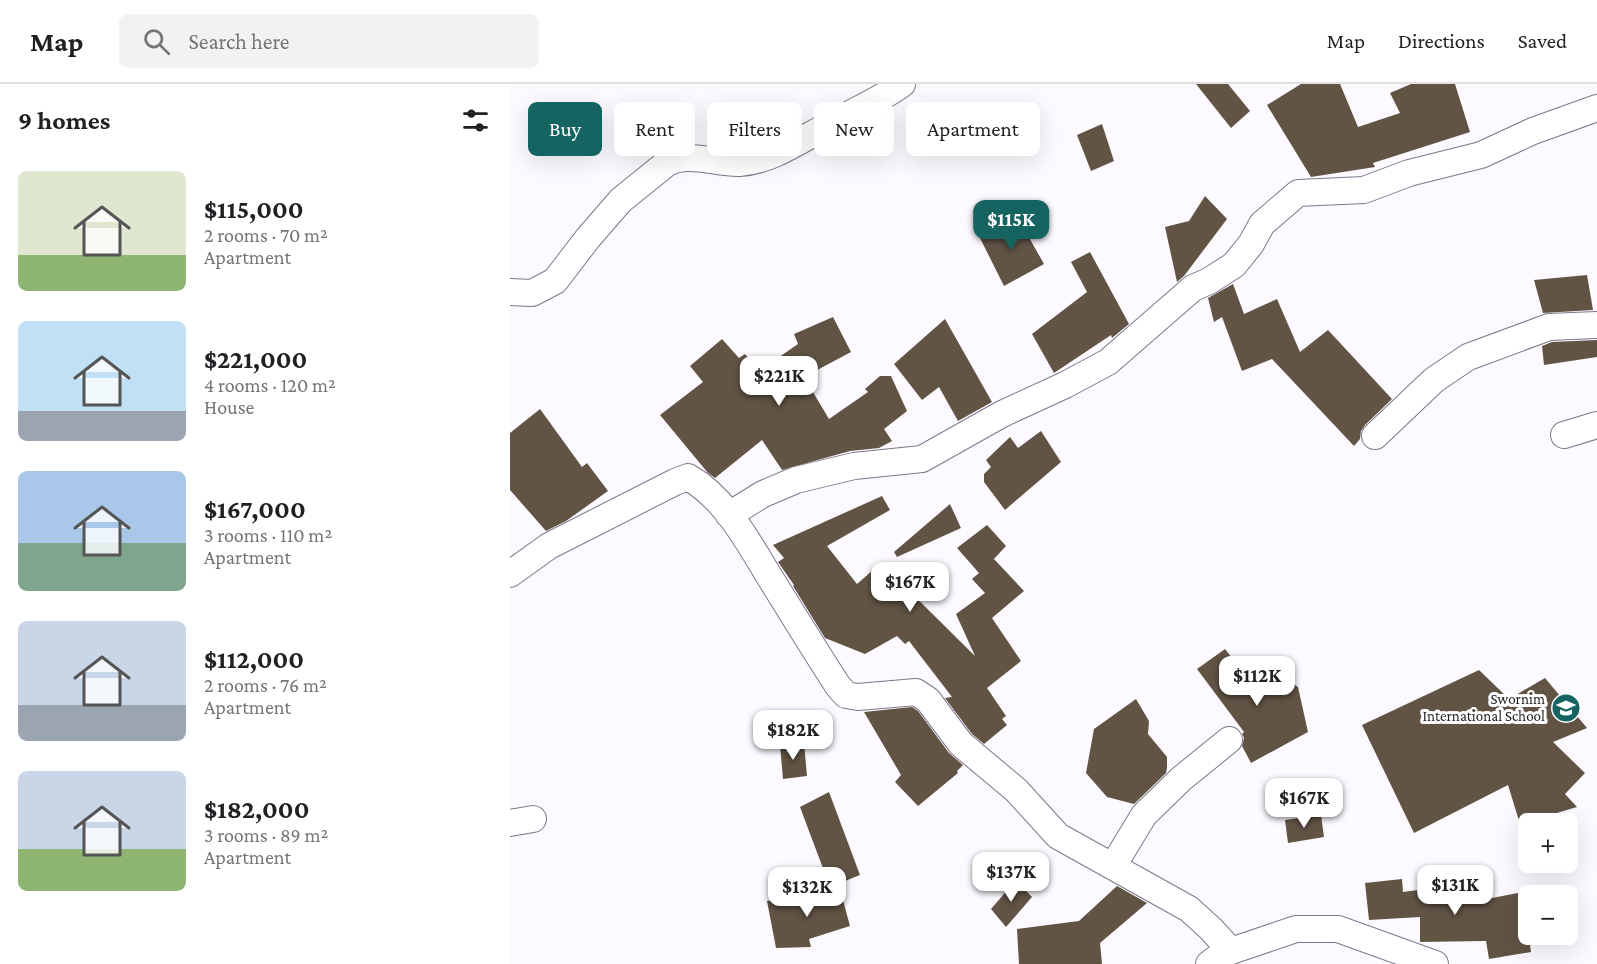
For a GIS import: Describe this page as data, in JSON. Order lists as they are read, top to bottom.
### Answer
{
  "places": {
    "school or university": ["Swornim International School"]
  },
  "page": {
    "header": "Map",
    "search": "Search here",
    "nav": ["Map", "Directions", "Saved"],
    "heading": "9 homes",
    "chip": [
      "Buy",
      "Rent",
      "Filters",
      "New",
      "Apartment"
    ],
    "list": [
      {
        "name": "$115,000",
        "note": "2 rooms · 70 m² · Apartment"
      },
      {
        "name": "$221,000",
        "note": "4 rooms · 120 m² · House"
      },
      {
        "name": "$167,000",
        "note": "3 rooms · 110 m² · Apartment"
      },
      {
        "name": "$112,000",
        "note": "2 rooms · 76 m² · Apartment"
      },
      {
        "name": "$182,000",
        "note": "3 rooms · 89 m² · Apartment"
      }
    ],
    "price": [
      "$115K",
      "$221K",
      "$167K",
      "$112K",
      "$182K",
      "$167K",
      "$137K",
      "$131K",
      "$132K"
    ],
    "map_buttons": ["+", "−"]
  }
}
